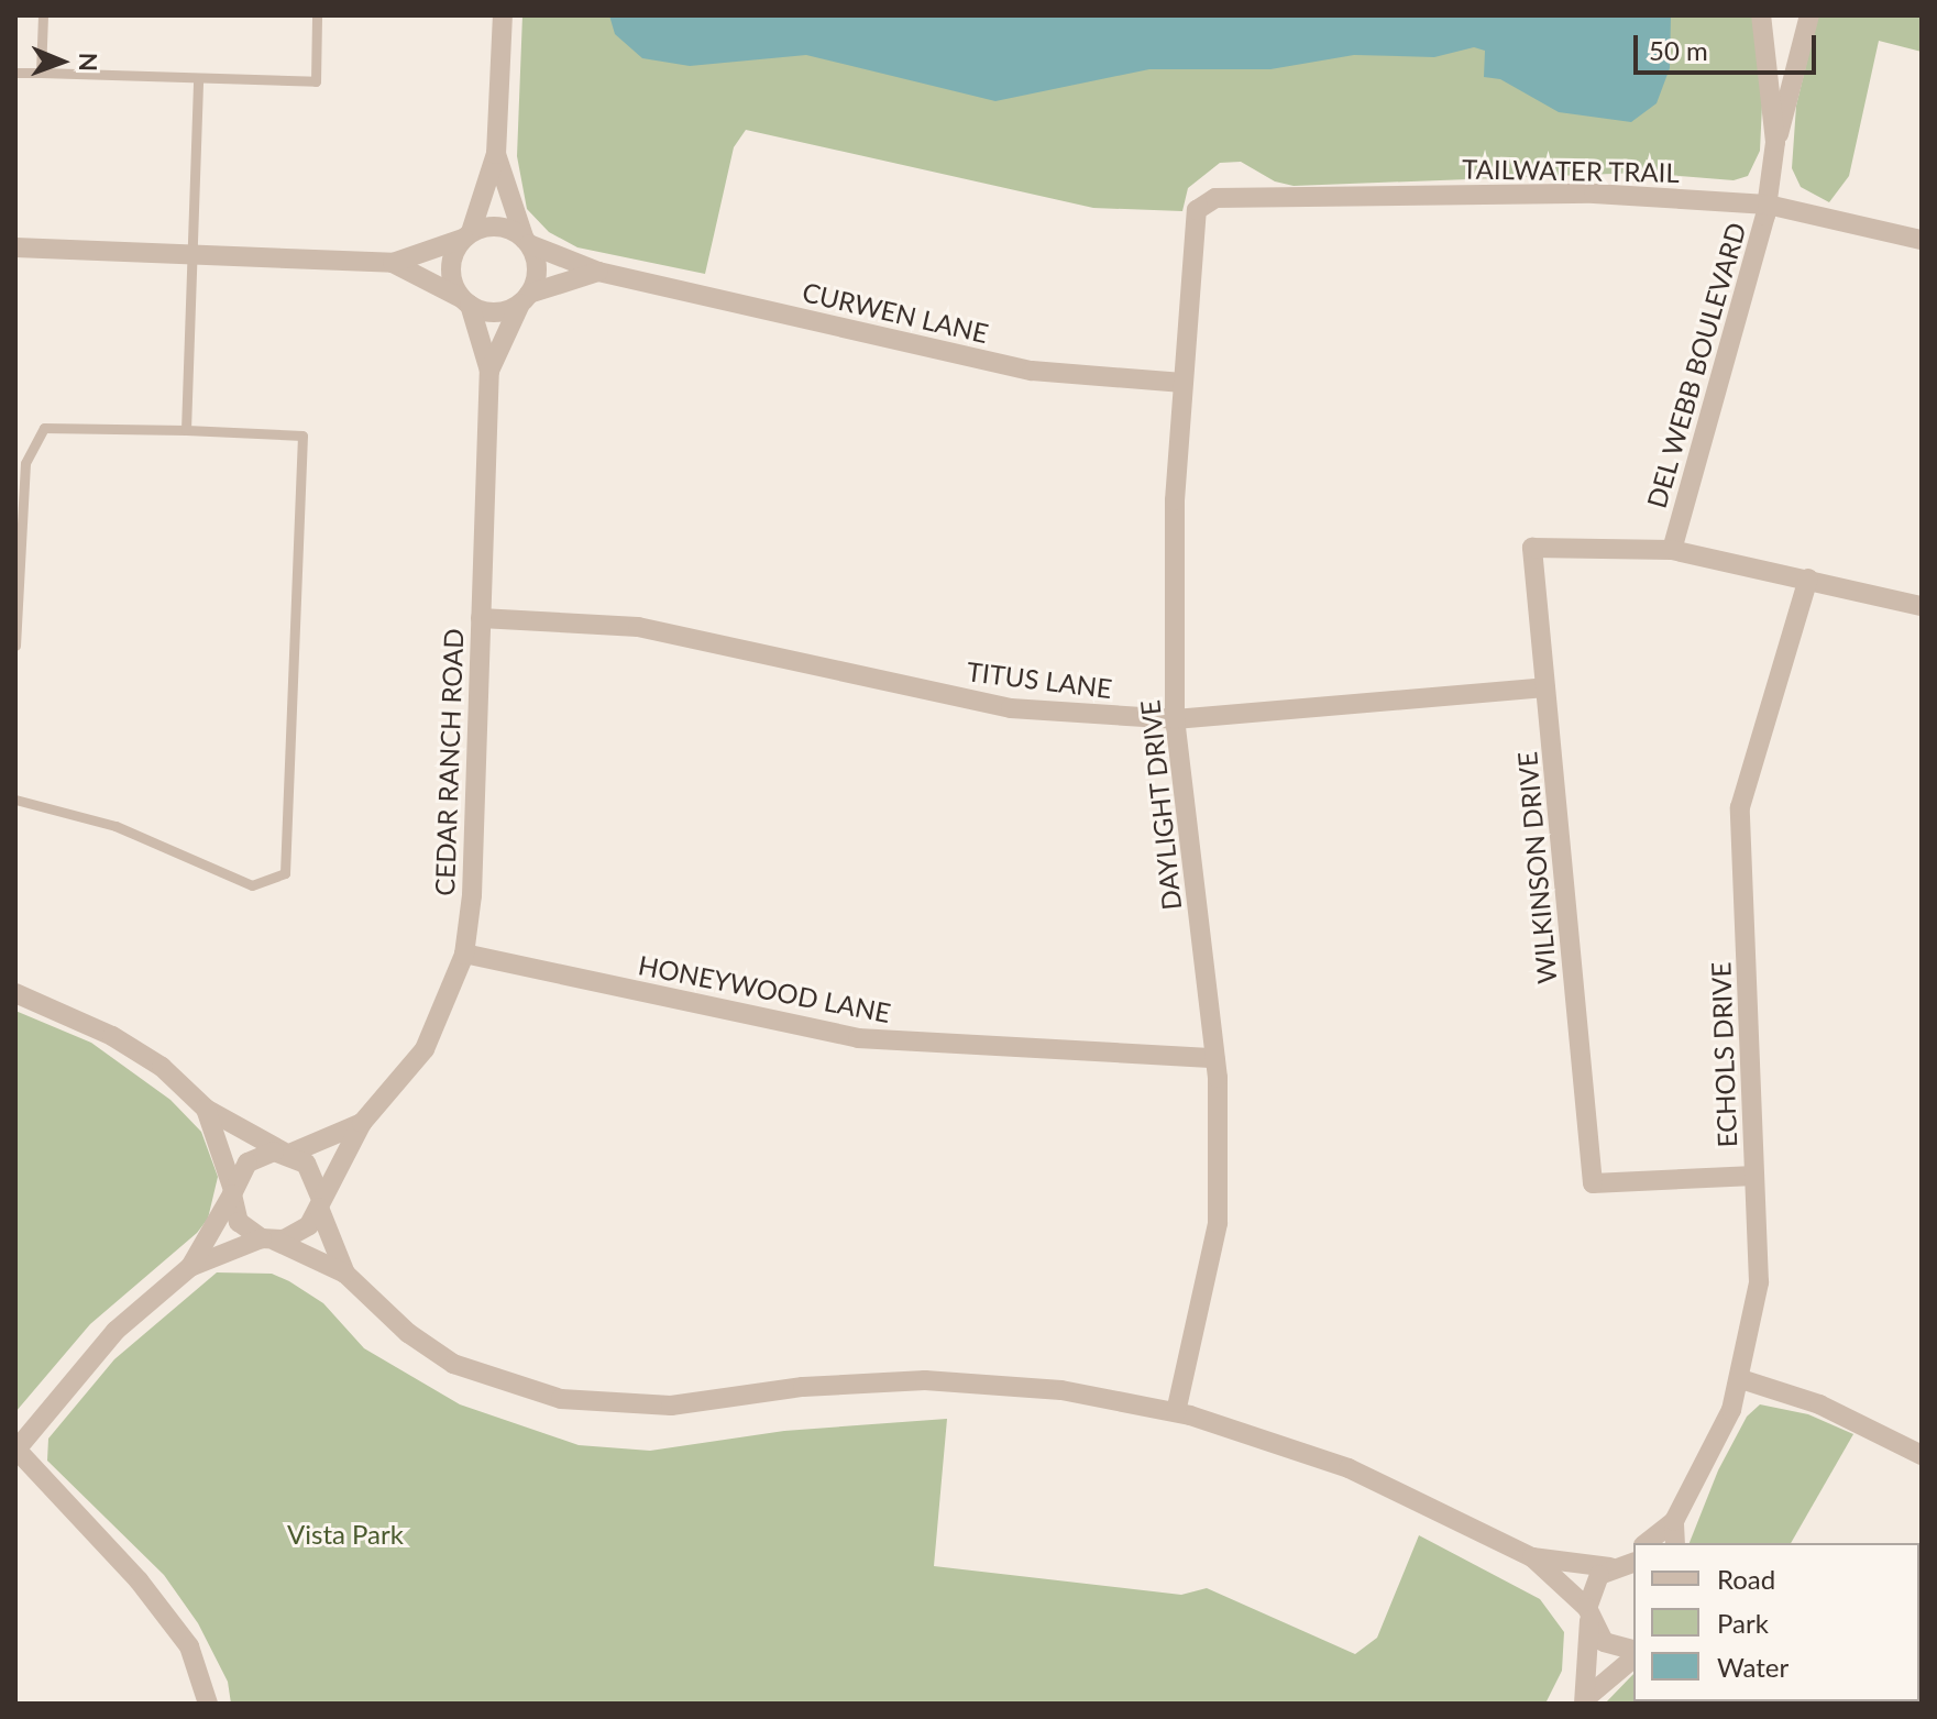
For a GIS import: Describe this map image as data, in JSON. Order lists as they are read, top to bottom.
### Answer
{
  "streets": {
    "street": [
      "TAILWATER TRAIL",
      "CURWEN LANE",
      "DEL WEBB BOULEVARD",
      "TITUS LANE",
      "CEDAR RANCH ROAD",
      "DAYLIGHT DRIVE",
      "WILKINSON DRIVE",
      "HONEYWOOD LANE",
      "ECHOLS DRIVE"
    ]
  },
  "crossings": [
    ["TAILWATER TRAIL", "DEL WEBB BOULEVARD"],
    ["TAILWATER TRAIL", "DAYLIGHT DRIVE"],
    ["CURWEN LANE", "CEDAR RANCH ROAD"],
    ["CURWEN LANE", "DAYLIGHT DRIVE"],
    ["DEL WEBB BOULEVARD", "WILKINSON DRIVE"],
    ["TITUS LANE", "CEDAR RANCH ROAD"],
    ["TITUS LANE", "DAYLIGHT DRIVE"],
    ["TITUS LANE", "WILKINSON DRIVE"],
    ["CEDAR RANCH ROAD", "HONEYWOOD LANE"],
    ["DAYLIGHT DRIVE", "HONEYWOOD LANE"],
    ["WILKINSON DRIVE", "ECHOLS DRIVE"]
  ],
  "parks": ["Vista Park"],
  "legend": ["Road", "Park", "Water"],
  "scale_bar": "50 m",
  "north": "right"
}
